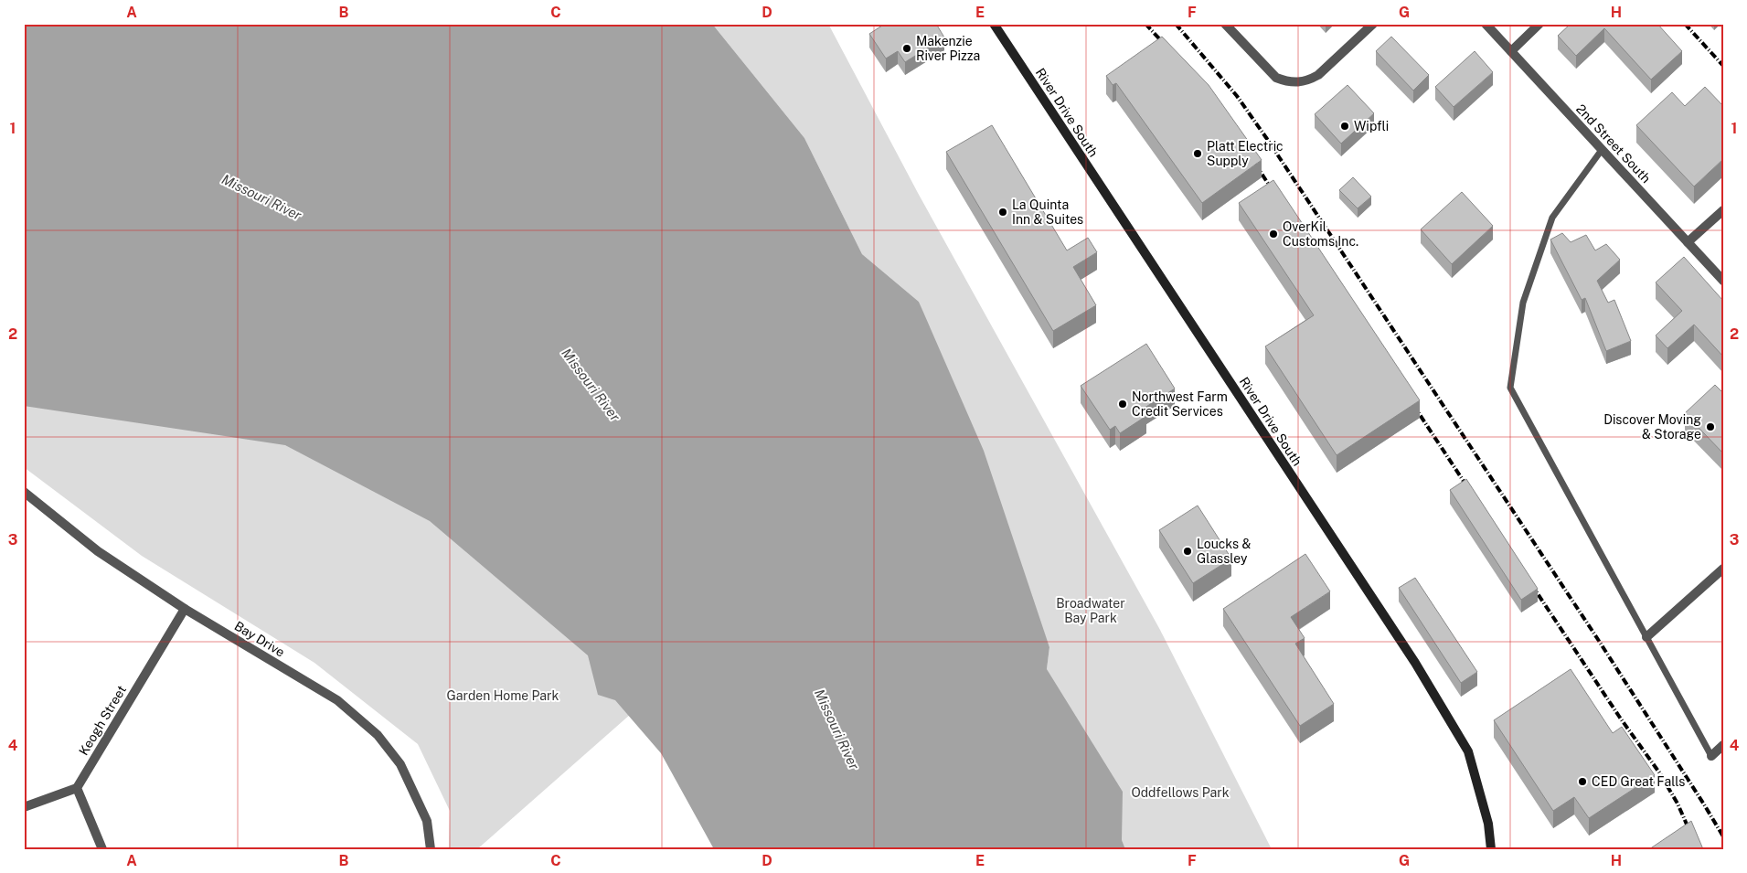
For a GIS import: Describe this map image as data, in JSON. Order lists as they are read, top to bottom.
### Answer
{
  "streets": {
    "main road": ["River Drive South"],
    "street": ["2nd Street South", "Bay Drive", "Keogh Street"]
  },
  "crossings": [
    ["Bay Drive", "Keogh Street"]
  ],
  "water": ["Missouri River"],
  "parks": ["Broadwater Bay Park", "Garden Home Park", "Oddfellows Park"],
  "places": [
    "Makenzie River Pizza",
    "Wipfli",
    "Platt Electric Supply",
    "La Quinta Inn & Suites",
    "OverKil Customs Inc.",
    "Northwest Farm Credit Services",
    "Discover Moving & Storage",
    "Loucks & Glassley",
    "CED Great Falls"
  ],
  "grid": {
    "columns": [
      "A",
      "B",
      "C",
      "D",
      "E",
      "F",
      "G",
      "H"
    ],
    "rows": [
      "1",
      "2",
      "3",
      "4"
    ]
  }
}
